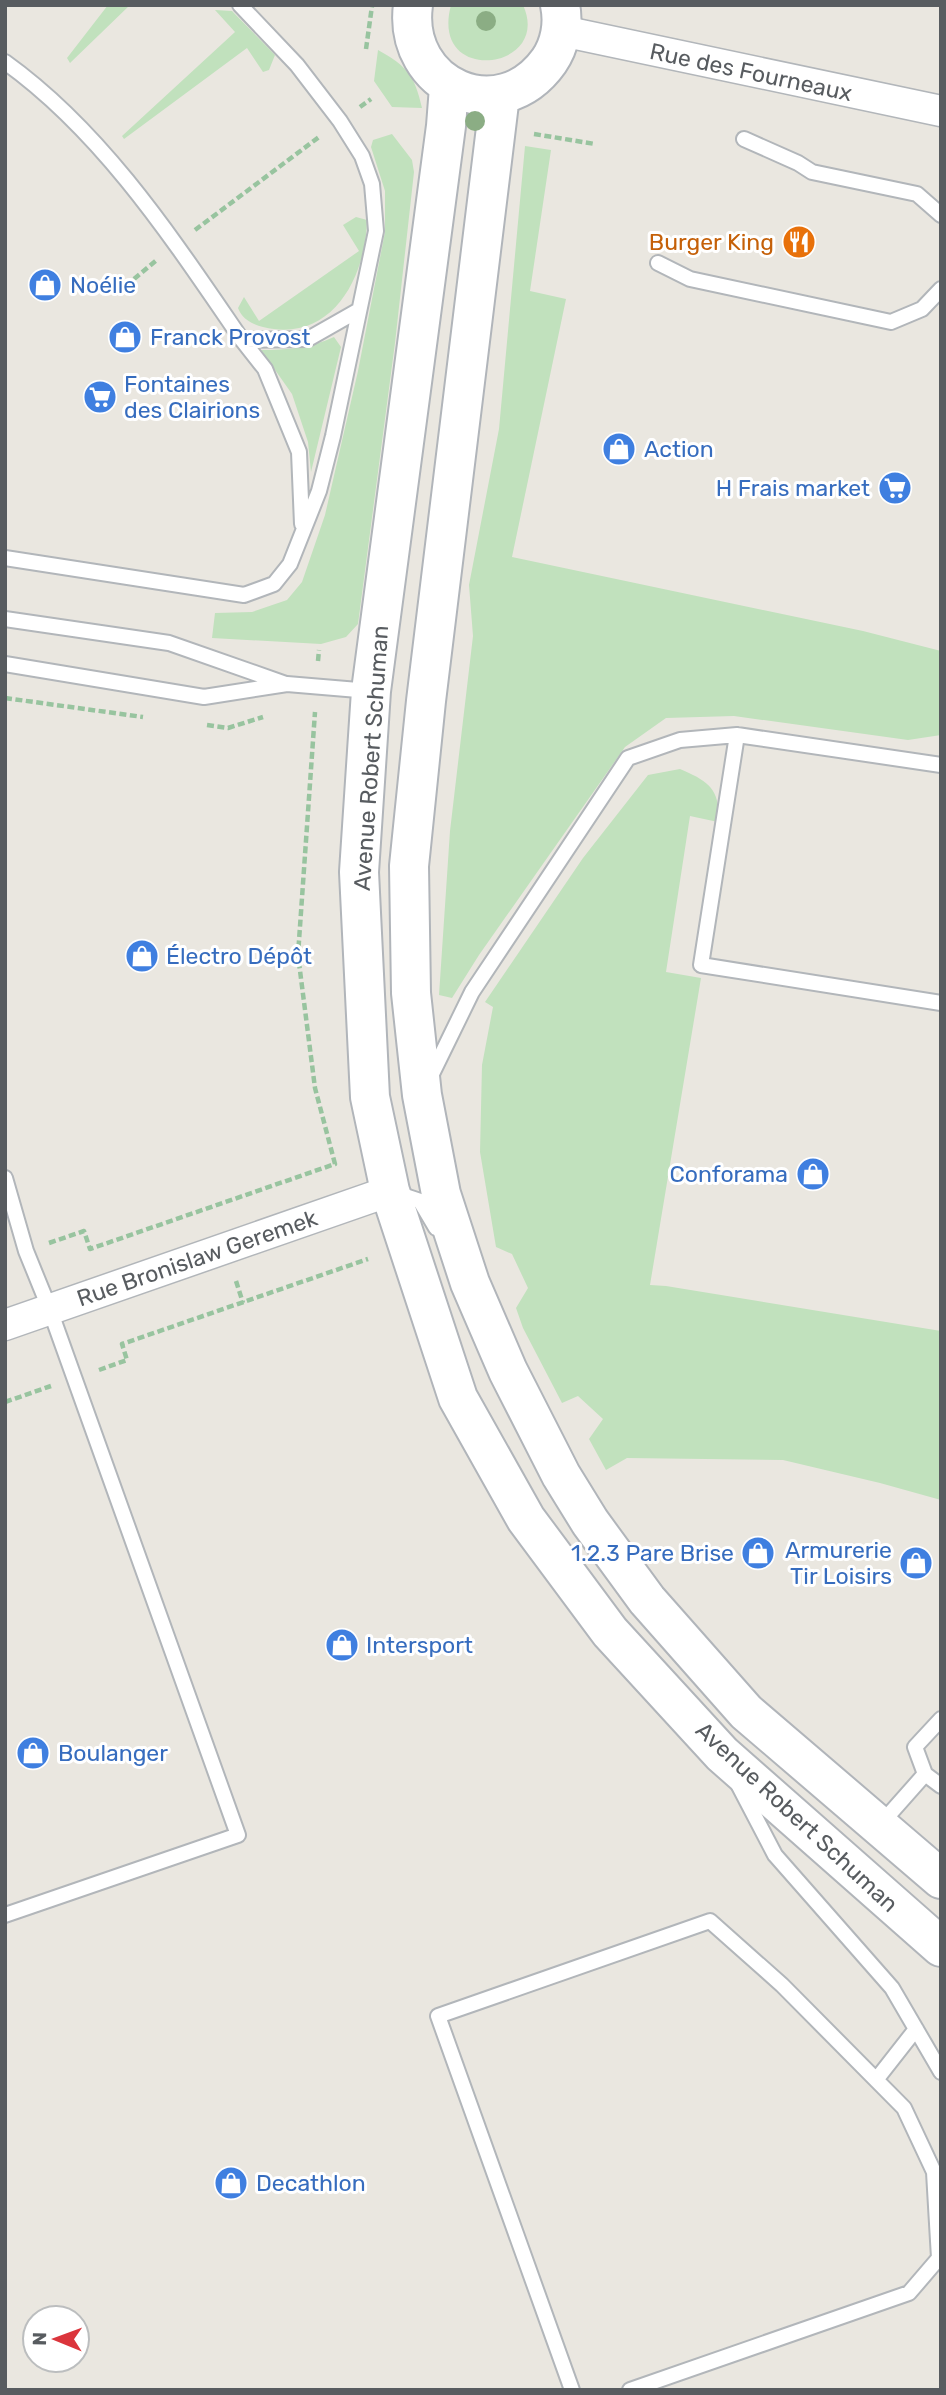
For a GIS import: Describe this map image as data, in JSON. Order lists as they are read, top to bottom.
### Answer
{
  "streets": {
    "street": ["Rue des Fourneaux", "Avenue Robert Schuman", "Rue Bronislaw Geremek"]
  },
  "crossings": [
    ["Avenue Robert Schuman", "Rue Bronislaw Geremek"]
  ],
  "places": {
    "restaurant": ["Burger King"],
    "shop": [
      "Noélie",
      "Franck Provost",
      "Action",
      "Électro Dépôt",
      "Conforama",
      "1.2.3 Pare Brise",
      "Armurerie Tir Loisirs",
      "Intersport",
      "Boulanger",
      "Decathlon"
    ],
    "supermarket": ["Fontaines des Clairions", "H Frais market"]
  },
  "north": "left"
}
